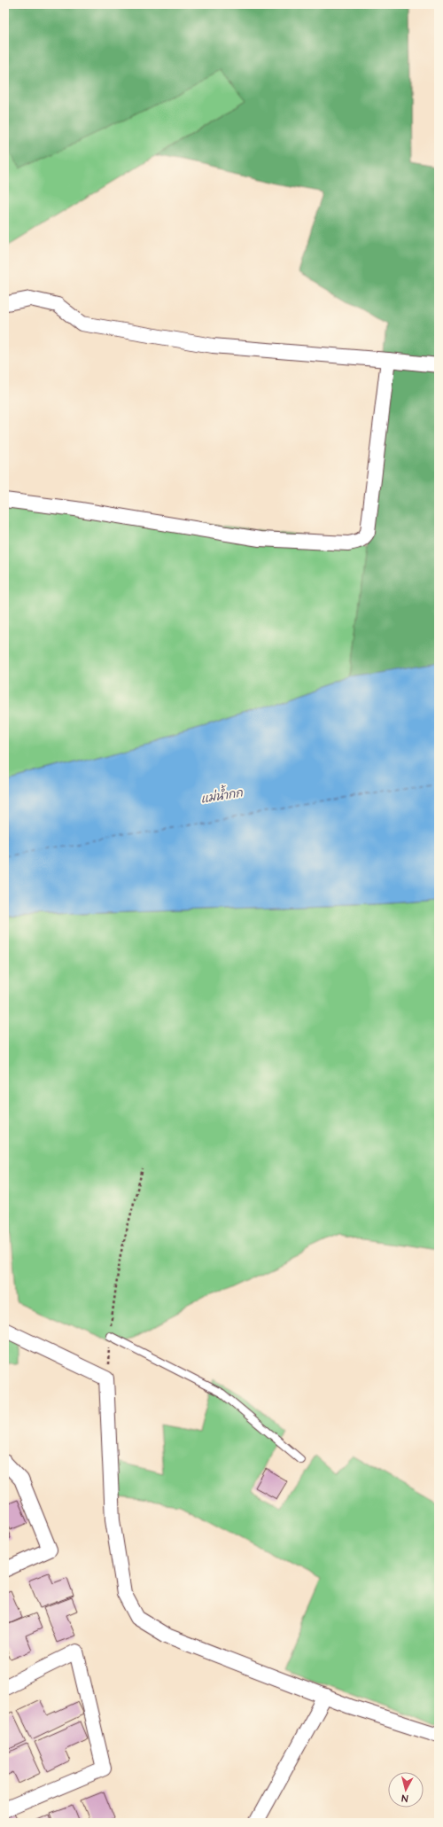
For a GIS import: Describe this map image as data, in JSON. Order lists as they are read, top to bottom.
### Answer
{
  "water": ["แม่น้ำกก"],
  "north": "bottom"
}
